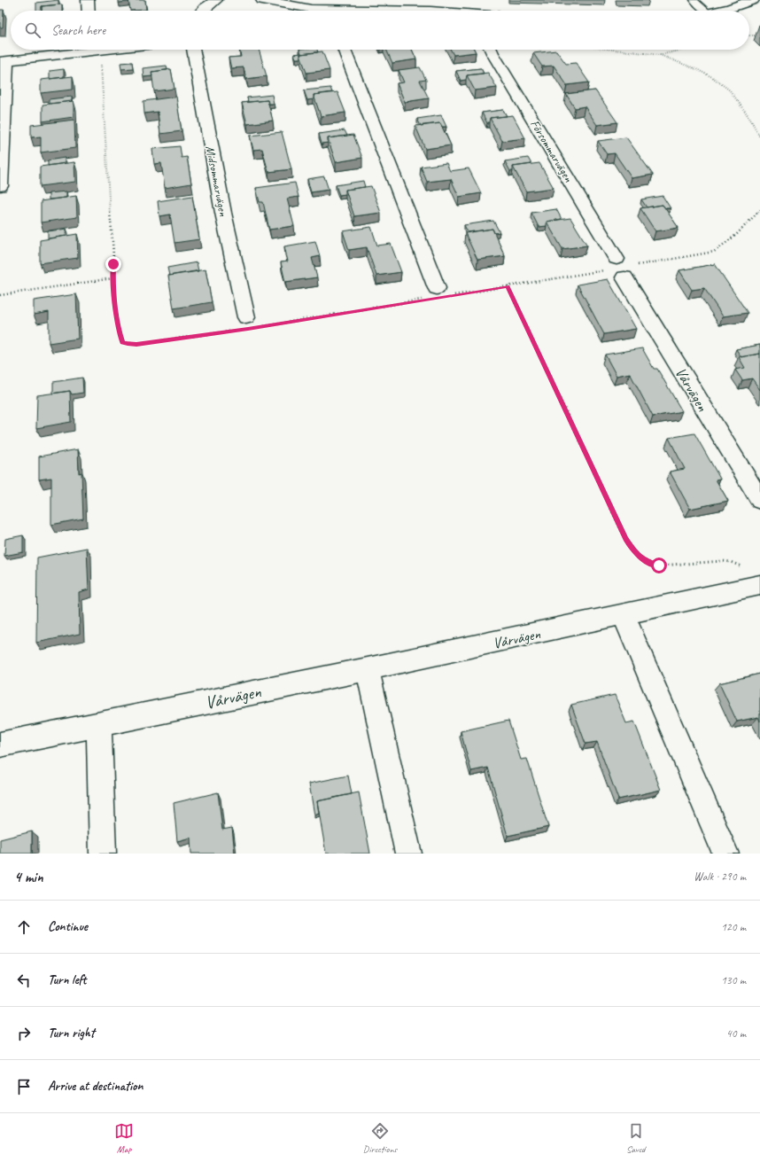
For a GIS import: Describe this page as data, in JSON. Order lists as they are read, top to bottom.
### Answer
{
  "streets": {
    "street": ["Försommarvägen", "Midsommarvägen", "Vårvägen"]
  },
  "page": {
    "search": "Search here",
    "heading": ["4 min", "Walk · 290 m"],
    "list": [
      ["Continue", "120 m"],
      ["Turn left", "130 m"],
      ["Turn right", "40 m"],
      "Arrive at destination"
    ],
    "nav": ["Map", "Directions", "Saved"]
  }
}
